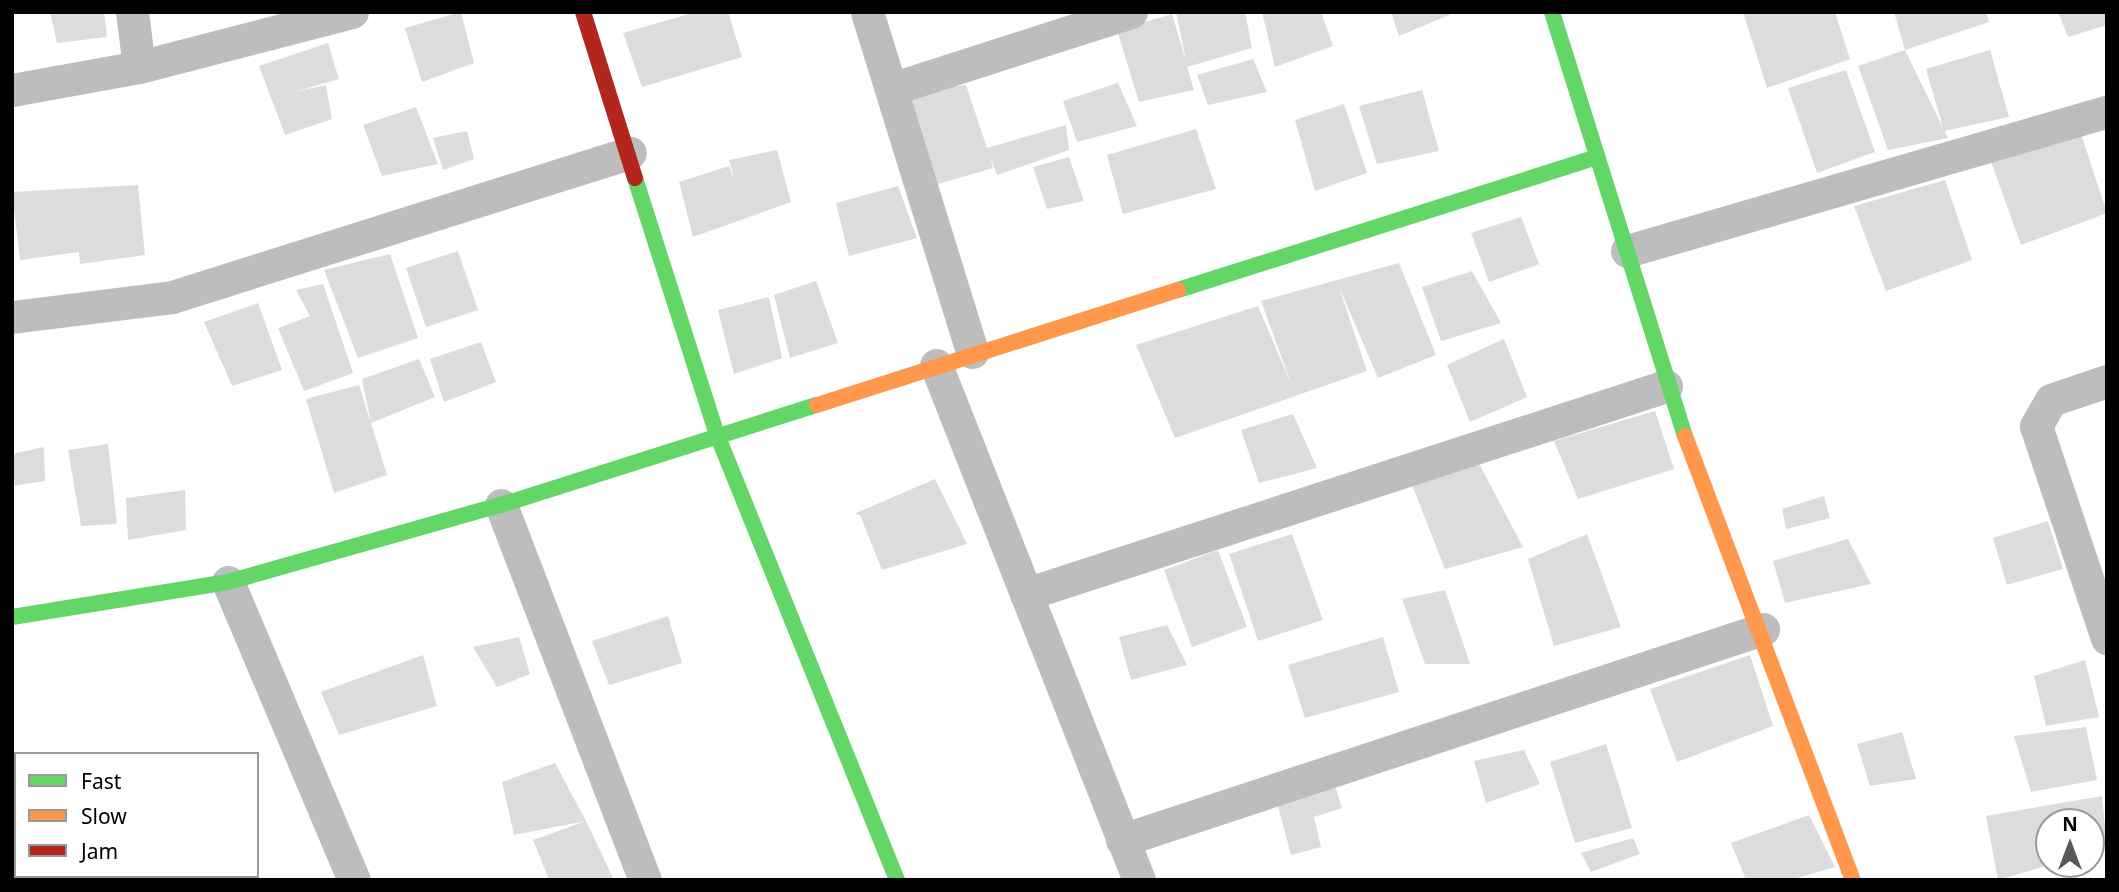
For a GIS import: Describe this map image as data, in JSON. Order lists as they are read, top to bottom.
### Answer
{
  "legend": ["Fast", "Slow", "Jam"],
  "north": "top"
}
